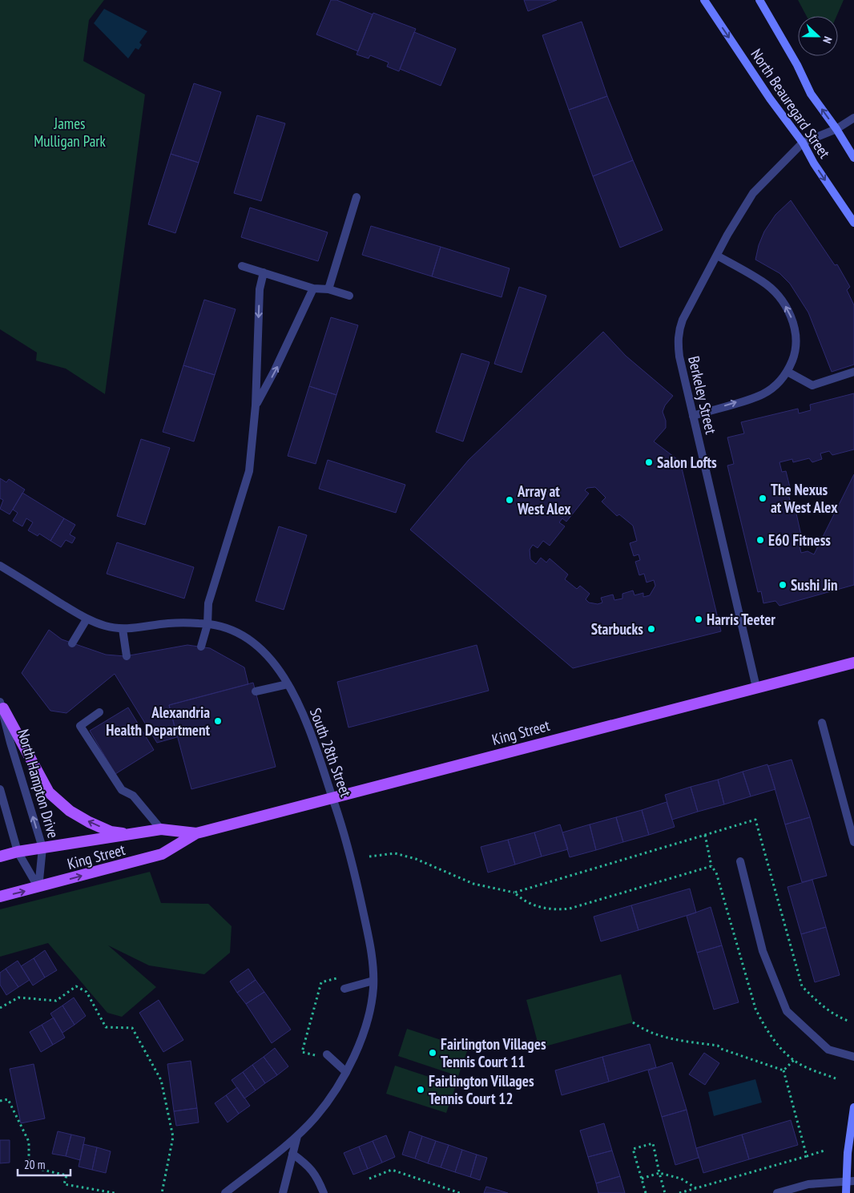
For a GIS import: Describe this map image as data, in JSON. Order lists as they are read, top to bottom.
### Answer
{
  "streets": {
    "main road": ["North Beauregard Street", "King Street"],
    "street": ["Berkeley Street", "South 28th Street", "North Hampton Drive"]
  },
  "crossings": [
    ["North Beauregard Street", "Berkeley Street"],
    ["Berkeley Street", "King Street"],
    ["King Street", "South 28th Street"],
    ["King Street", "North Hampton Drive"]
  ],
  "parks": ["James Mulligan Park"],
  "places": [
    "Salon Lofts",
    "The Nexus at West Alex",
    "Array at West Alex",
    "E60 Fitness",
    "Sushi Jin",
    "Harris Teeter",
    "Starbucks",
    "Alexandria Health Department",
    "Fairlington Villages Tennis Court 11",
    "Fairlington Villages Tennis Court 12"
  ],
  "scale_bar": "20 m",
  "north": "right"
}
